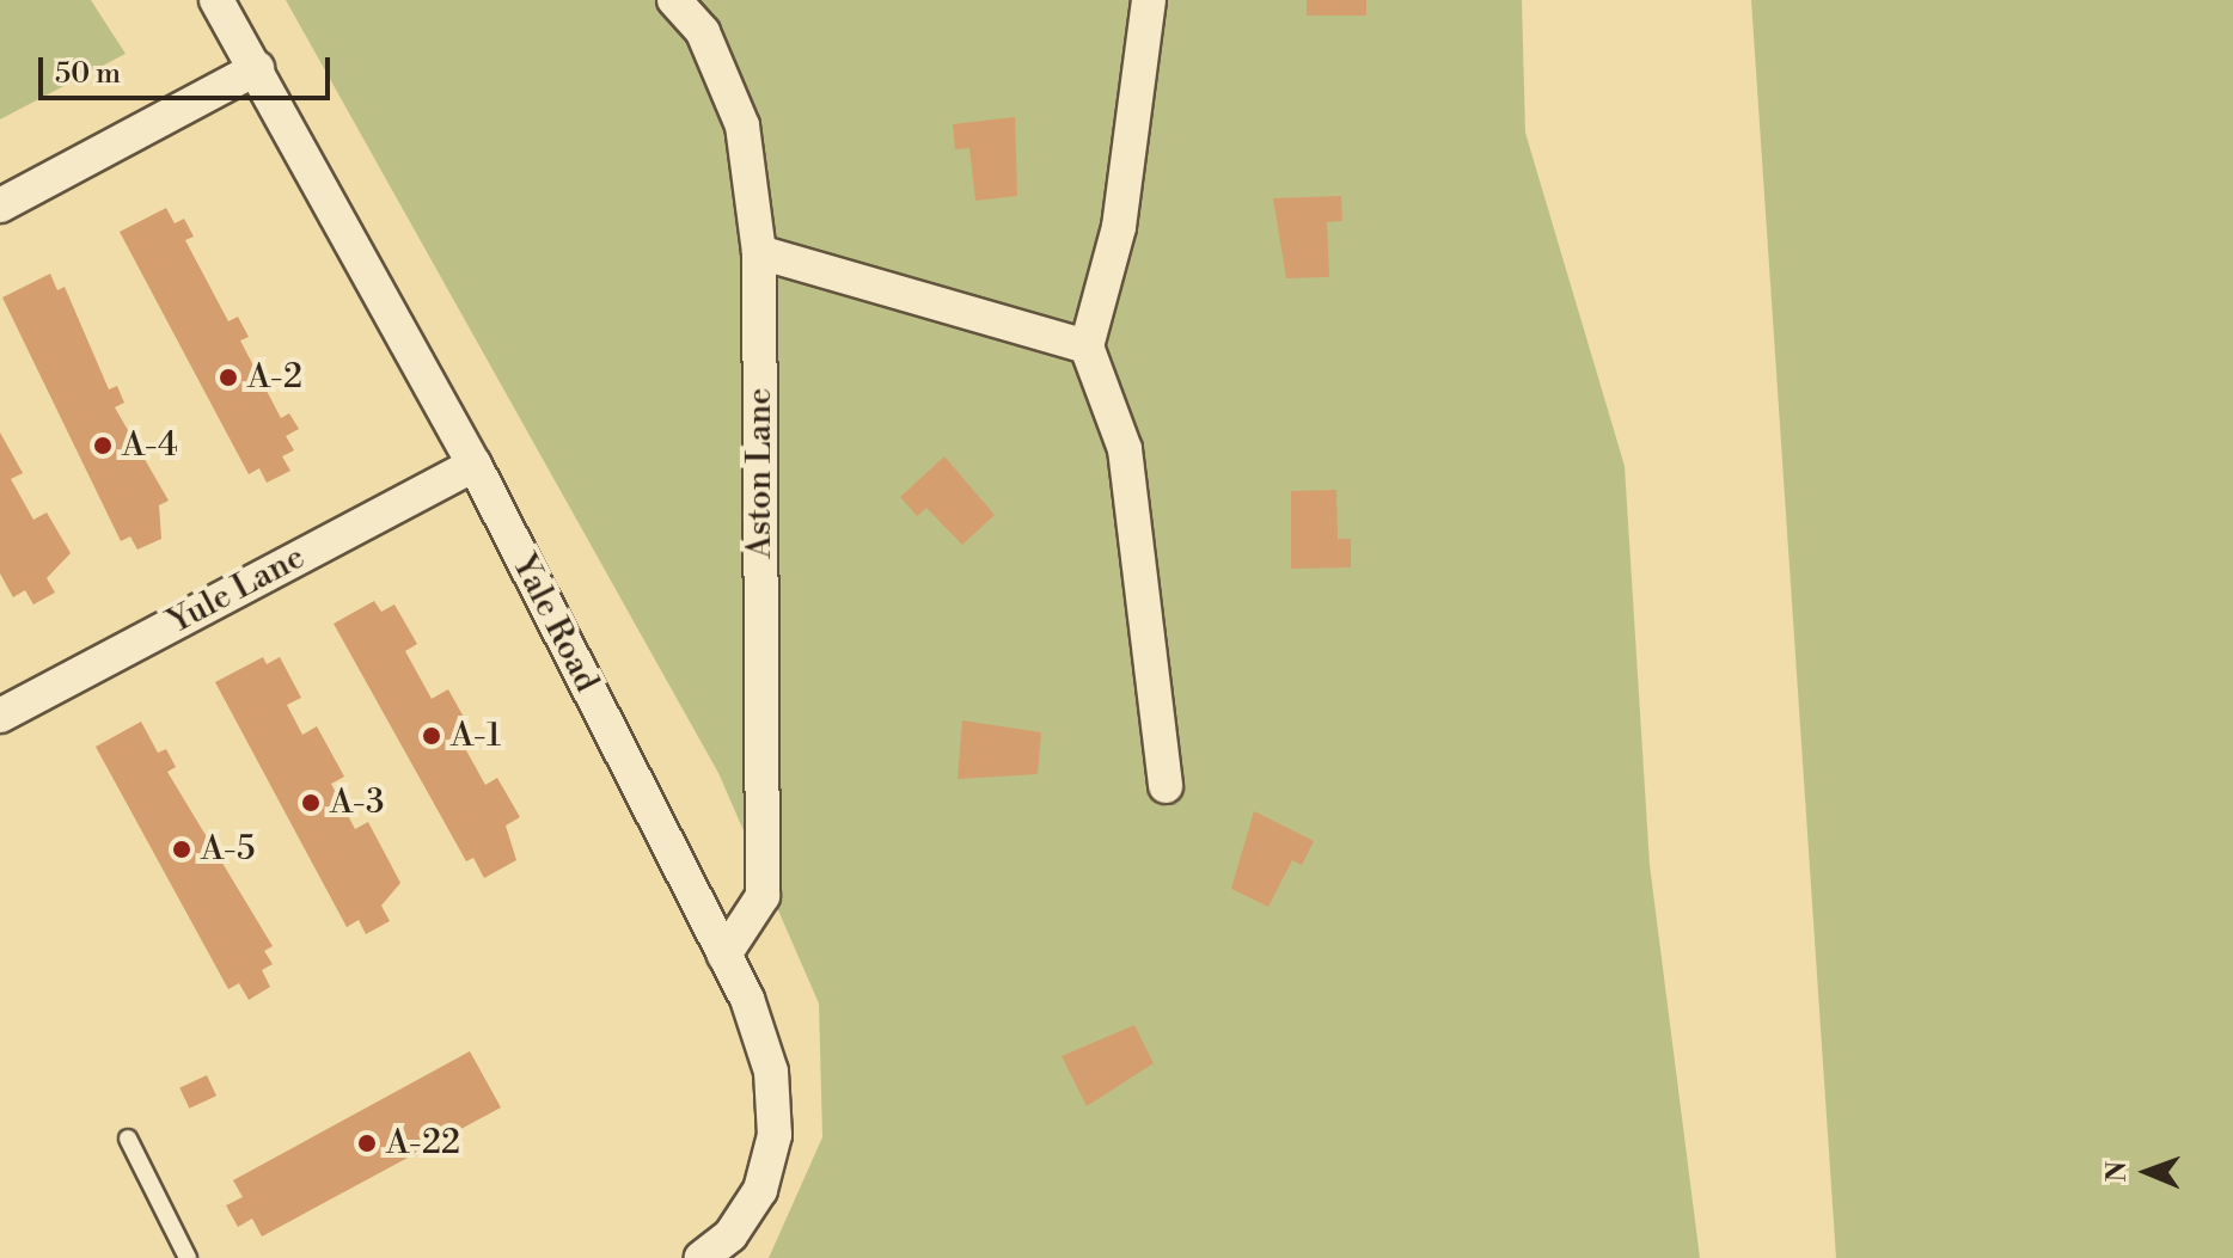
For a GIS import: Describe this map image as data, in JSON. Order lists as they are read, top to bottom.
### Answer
{
  "streets": {
    "street": ["Aston Lane", "Yule Lane", "Yale Road"]
  },
  "crossings": [
    ["Aston Lane", "Yale Road"],
    ["Yule Lane", "Yale Road"]
  ],
  "places": [
    "A-2",
    "A-4",
    "A-1",
    "A-3",
    "A-5",
    "A-22"
  ],
  "scale_bar": "50 m",
  "north": "left"
}
